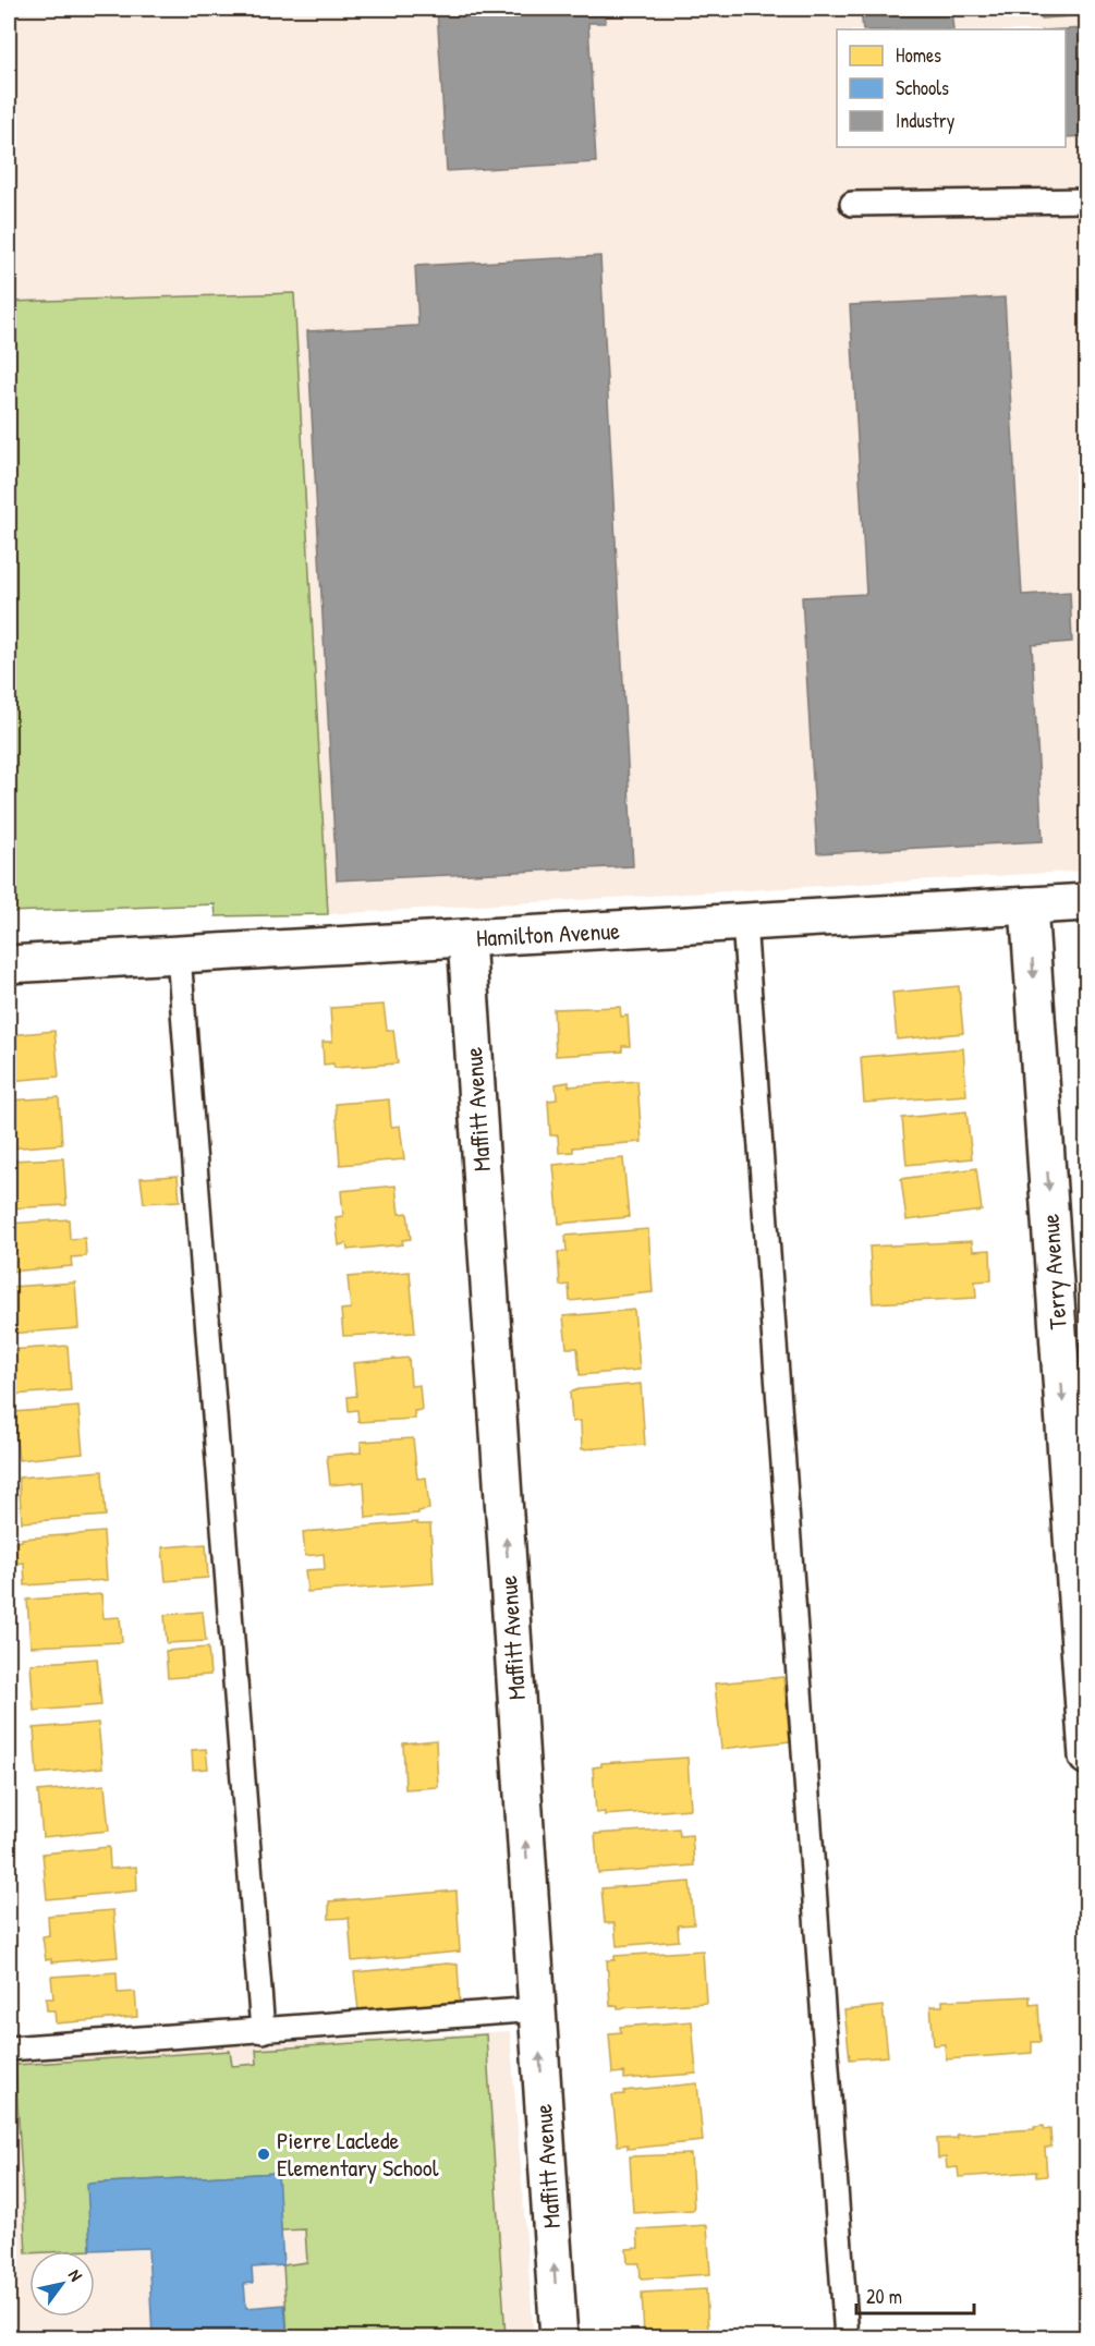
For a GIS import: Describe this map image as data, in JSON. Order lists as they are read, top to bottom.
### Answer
{
  "streets": {
    "street": ["Hamilton Avenue", "Maffitt Avenue", "Terry Avenue"]
  },
  "crossings": [
    ["Hamilton Avenue", "Maffitt Avenue"],
    ["Hamilton Avenue", "Terry Avenue"]
  ],
  "one_way": ["Maffitt Avenue", "Terry Avenue"],
  "places": ["Pierre Laclede Elementary School"],
  "legend": ["Homes", "Schools", "Industry"],
  "scale_bar": "20 m",
  "north": "top right"
}
